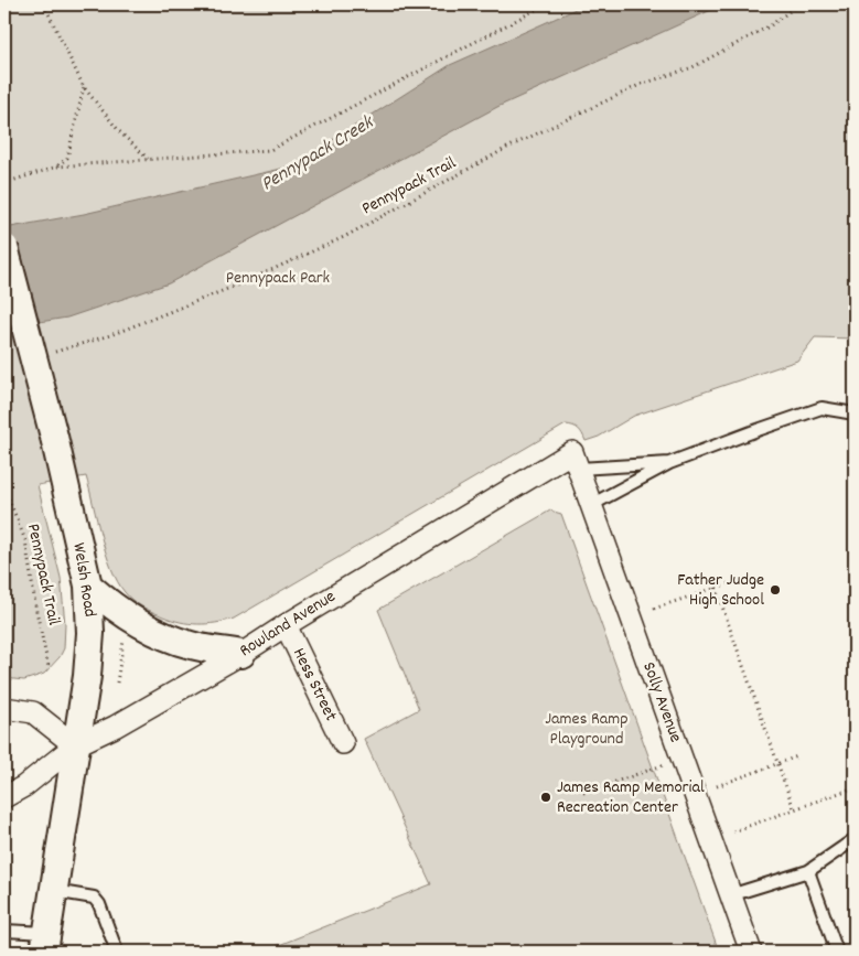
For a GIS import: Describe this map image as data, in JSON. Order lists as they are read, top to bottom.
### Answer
{
  "streets": {
    "street": [
      "Welsh Road",
      "Rowland Avenue",
      "Hess Street",
      "Solly Avenue"
    ],
    "path": ["Pennypack Trail"]
  },
  "crossings": [
    ["Welsh Road", "Rowland Avenue"],
    ["Rowland Avenue", "Hess Street"],
    ["Rowland Avenue", "Solly Avenue"]
  ],
  "water": ["Pennypack Creek"],
  "parks": ["Pennypack Park", "James Ramp Playground"],
  "places": ["Father Judge High School", "James Ramp Memorial Recreation Center"]
}
